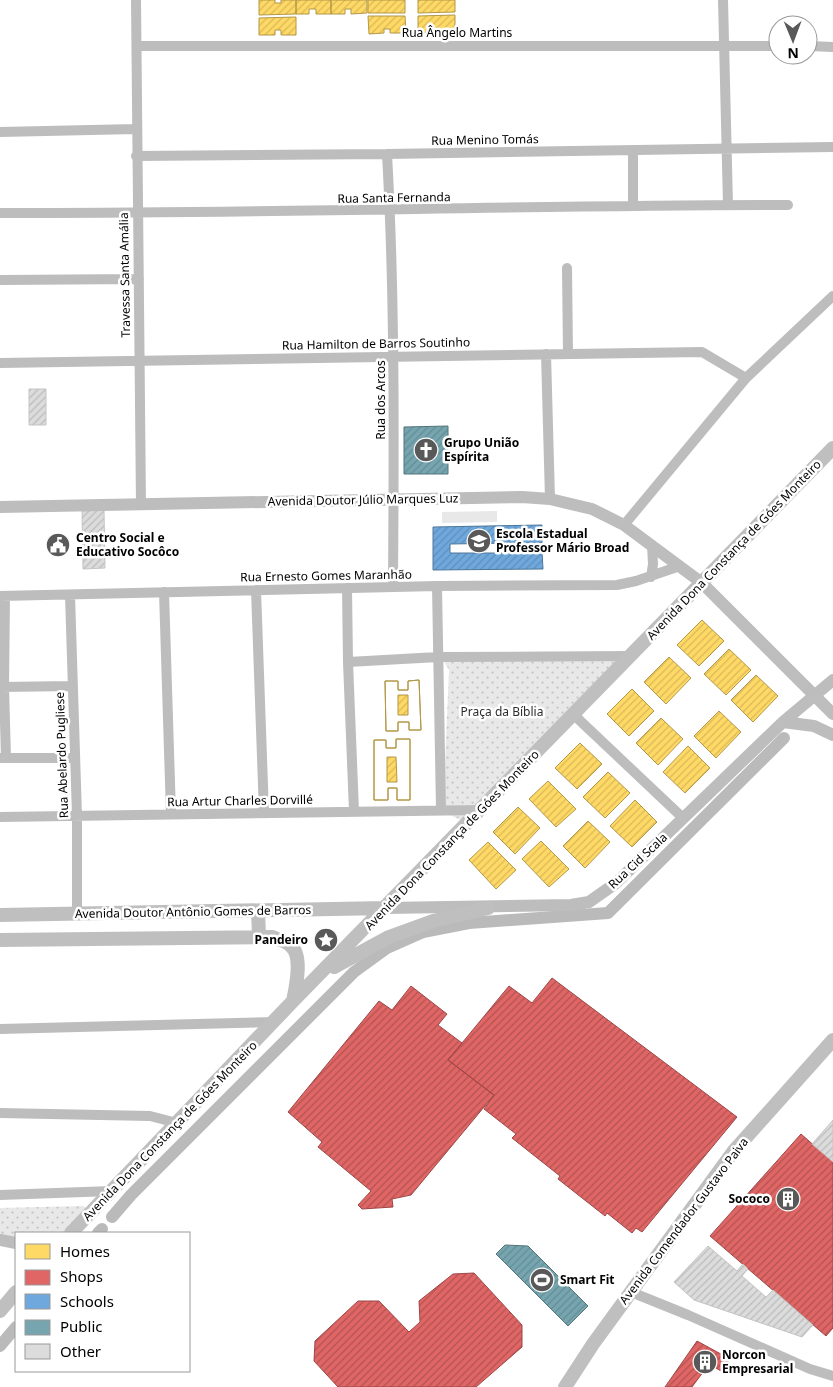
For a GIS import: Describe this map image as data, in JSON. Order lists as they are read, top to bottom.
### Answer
{
  "streets": {
    "main road": ["Avenida Dona Constança de Góes Monteiro", "Avenida Doutor Antônio Gomes de Barros", "Avenida Comendador Gustavo Paiva"],
    "street": [
      "Rua Ângelo Martins",
      "Rua Menino Tomás",
      "Rua Santa Fernanda",
      "Travessa Santa Amália",
      "Rua Hamilton de Barros Soutinho",
      "Rua dos Arcos",
      "Avenida Doutor Júlio Marques Luz",
      "Rua Ernesto Gomes Maranhão",
      "Rua Abelardo Pugliese",
      "Rua Artur Charles Dorvillé",
      "Rua Cid Scala"
    ]
  },
  "crossings": [
    ["Rua Ângelo Martins", "Travessa Santa Amália"],
    ["Rua Menino Tomás", "Travessa Santa Amália"],
    ["Rua Menino Tomás", "Rua dos Arcos"],
    ["Rua Santa Fernanda", "Travessa Santa Amália"],
    ["Rua Santa Fernanda", "Rua dos Arcos"],
    ["Travessa Santa Amália", "Rua Hamilton de Barros Soutinho"],
    ["Travessa Santa Amália", "Avenida Doutor Júlio Marques Luz"],
    ["Rua Hamilton de Barros Soutinho", "Rua dos Arcos"],
    ["Rua dos Arcos", "Avenida Doutor Júlio Marques Luz"],
    ["Rua dos Arcos", "Rua Ernesto Gomes Maranhão"],
    ["Avenida Doutor Júlio Marques Luz", "Avenida Dona Constança de Góes Monteiro"],
    ["Avenida Doutor Júlio Marques Luz", "Rua Ernesto Gomes Maranhão"],
    ["Avenida Doutor Júlio Marques Luz", "Rua Cid Scala"],
    ["Avenida Dona Constança de Góes Monteiro", "Rua Artur Charles Dorvillé"],
    ["Avenida Dona Constança de Góes Monteiro", "Rua Cid Scala"],
    ["Avenida Dona Constança de Góes Monteiro", "Avenida Doutor Antônio Gomes de Barros"],
    ["Rua Ernesto Gomes Maranhão", "Rua Abelardo Pugliese"],
    ["Rua Abelardo Pugliese", "Rua Artur Charles Dorvillé"],
    ["Rua Abelardo Pugliese", "Avenida Doutor Antônio Gomes de Barros"],
    ["Rua Cid Scala", "Avenida Doutor Antônio Gomes de Barros"]
  ],
  "parks": ["Praça da Bíblia"],
  "places": {
    "church": ["Grupo União Espírita"],
    "school or university": ["Escola Estadual Professor Mário Broad"],
    "public building": ["Centro Social e Educativo Socôco"],
    "place": ["Pandeiro"],
    "building": ["Sococo", "Norcon Empresarial"],
    "sports": ["Smart Fit"]
  },
  "legend": [
    "Homes",
    "Shops",
    "Schools",
    "Public",
    "Other"
  ],
  "north": "bottom"
}
